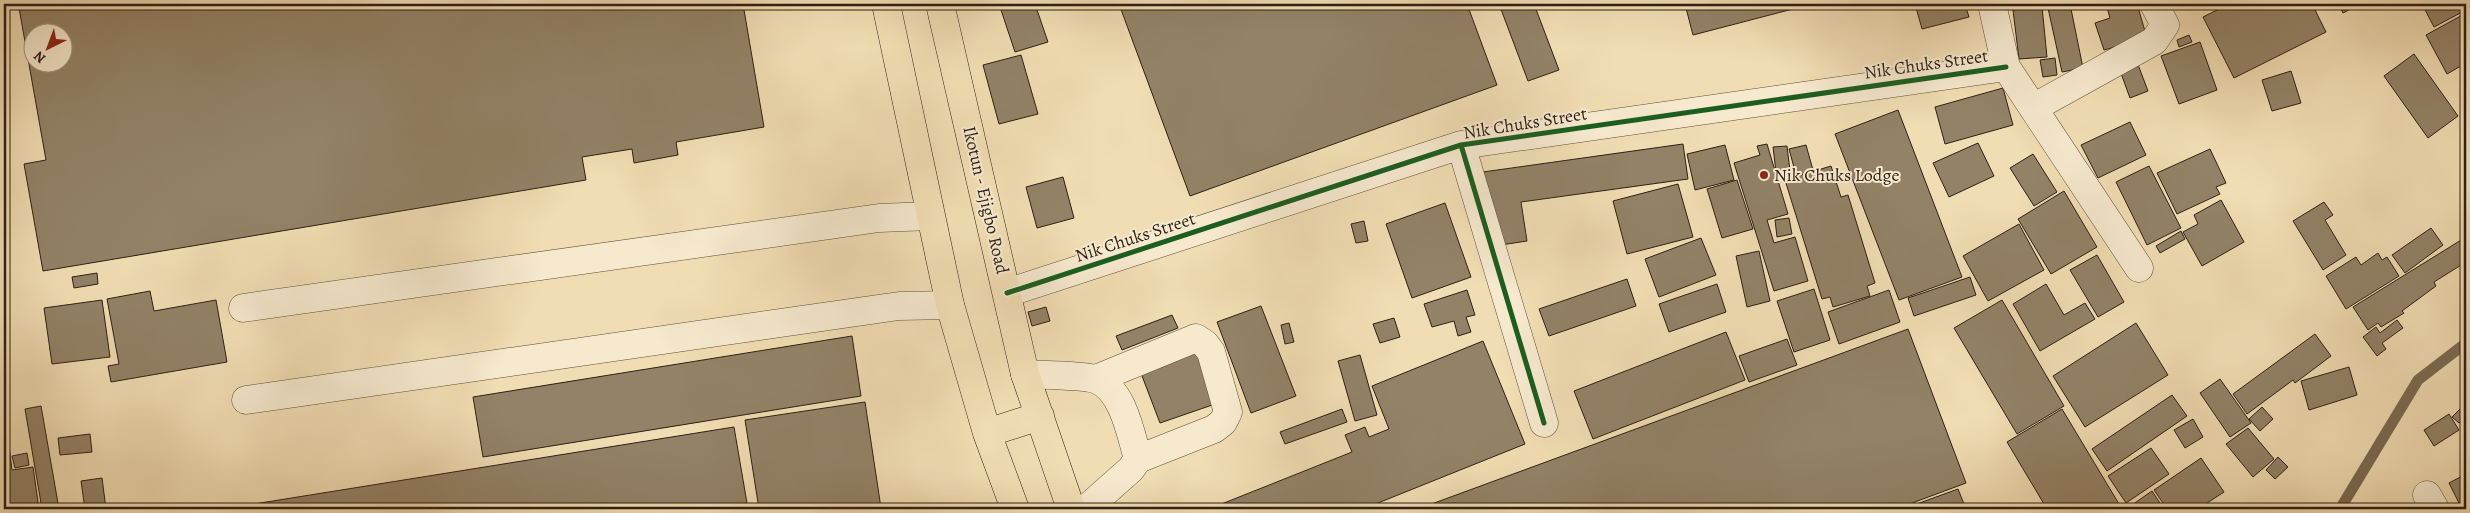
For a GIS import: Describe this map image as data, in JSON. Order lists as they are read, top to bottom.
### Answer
{
  "streets": {
    "main road": ["Ikotun - Ejigbo Road"],
    "street": ["Nik Chuks Street"]
  },
  "crossings": [
    ["Nik Chuks Street", "Ikotun - Ejigbo Road"]
  ],
  "places": ["Nik Chuks Lodge"],
  "north": "bottom left"
}
